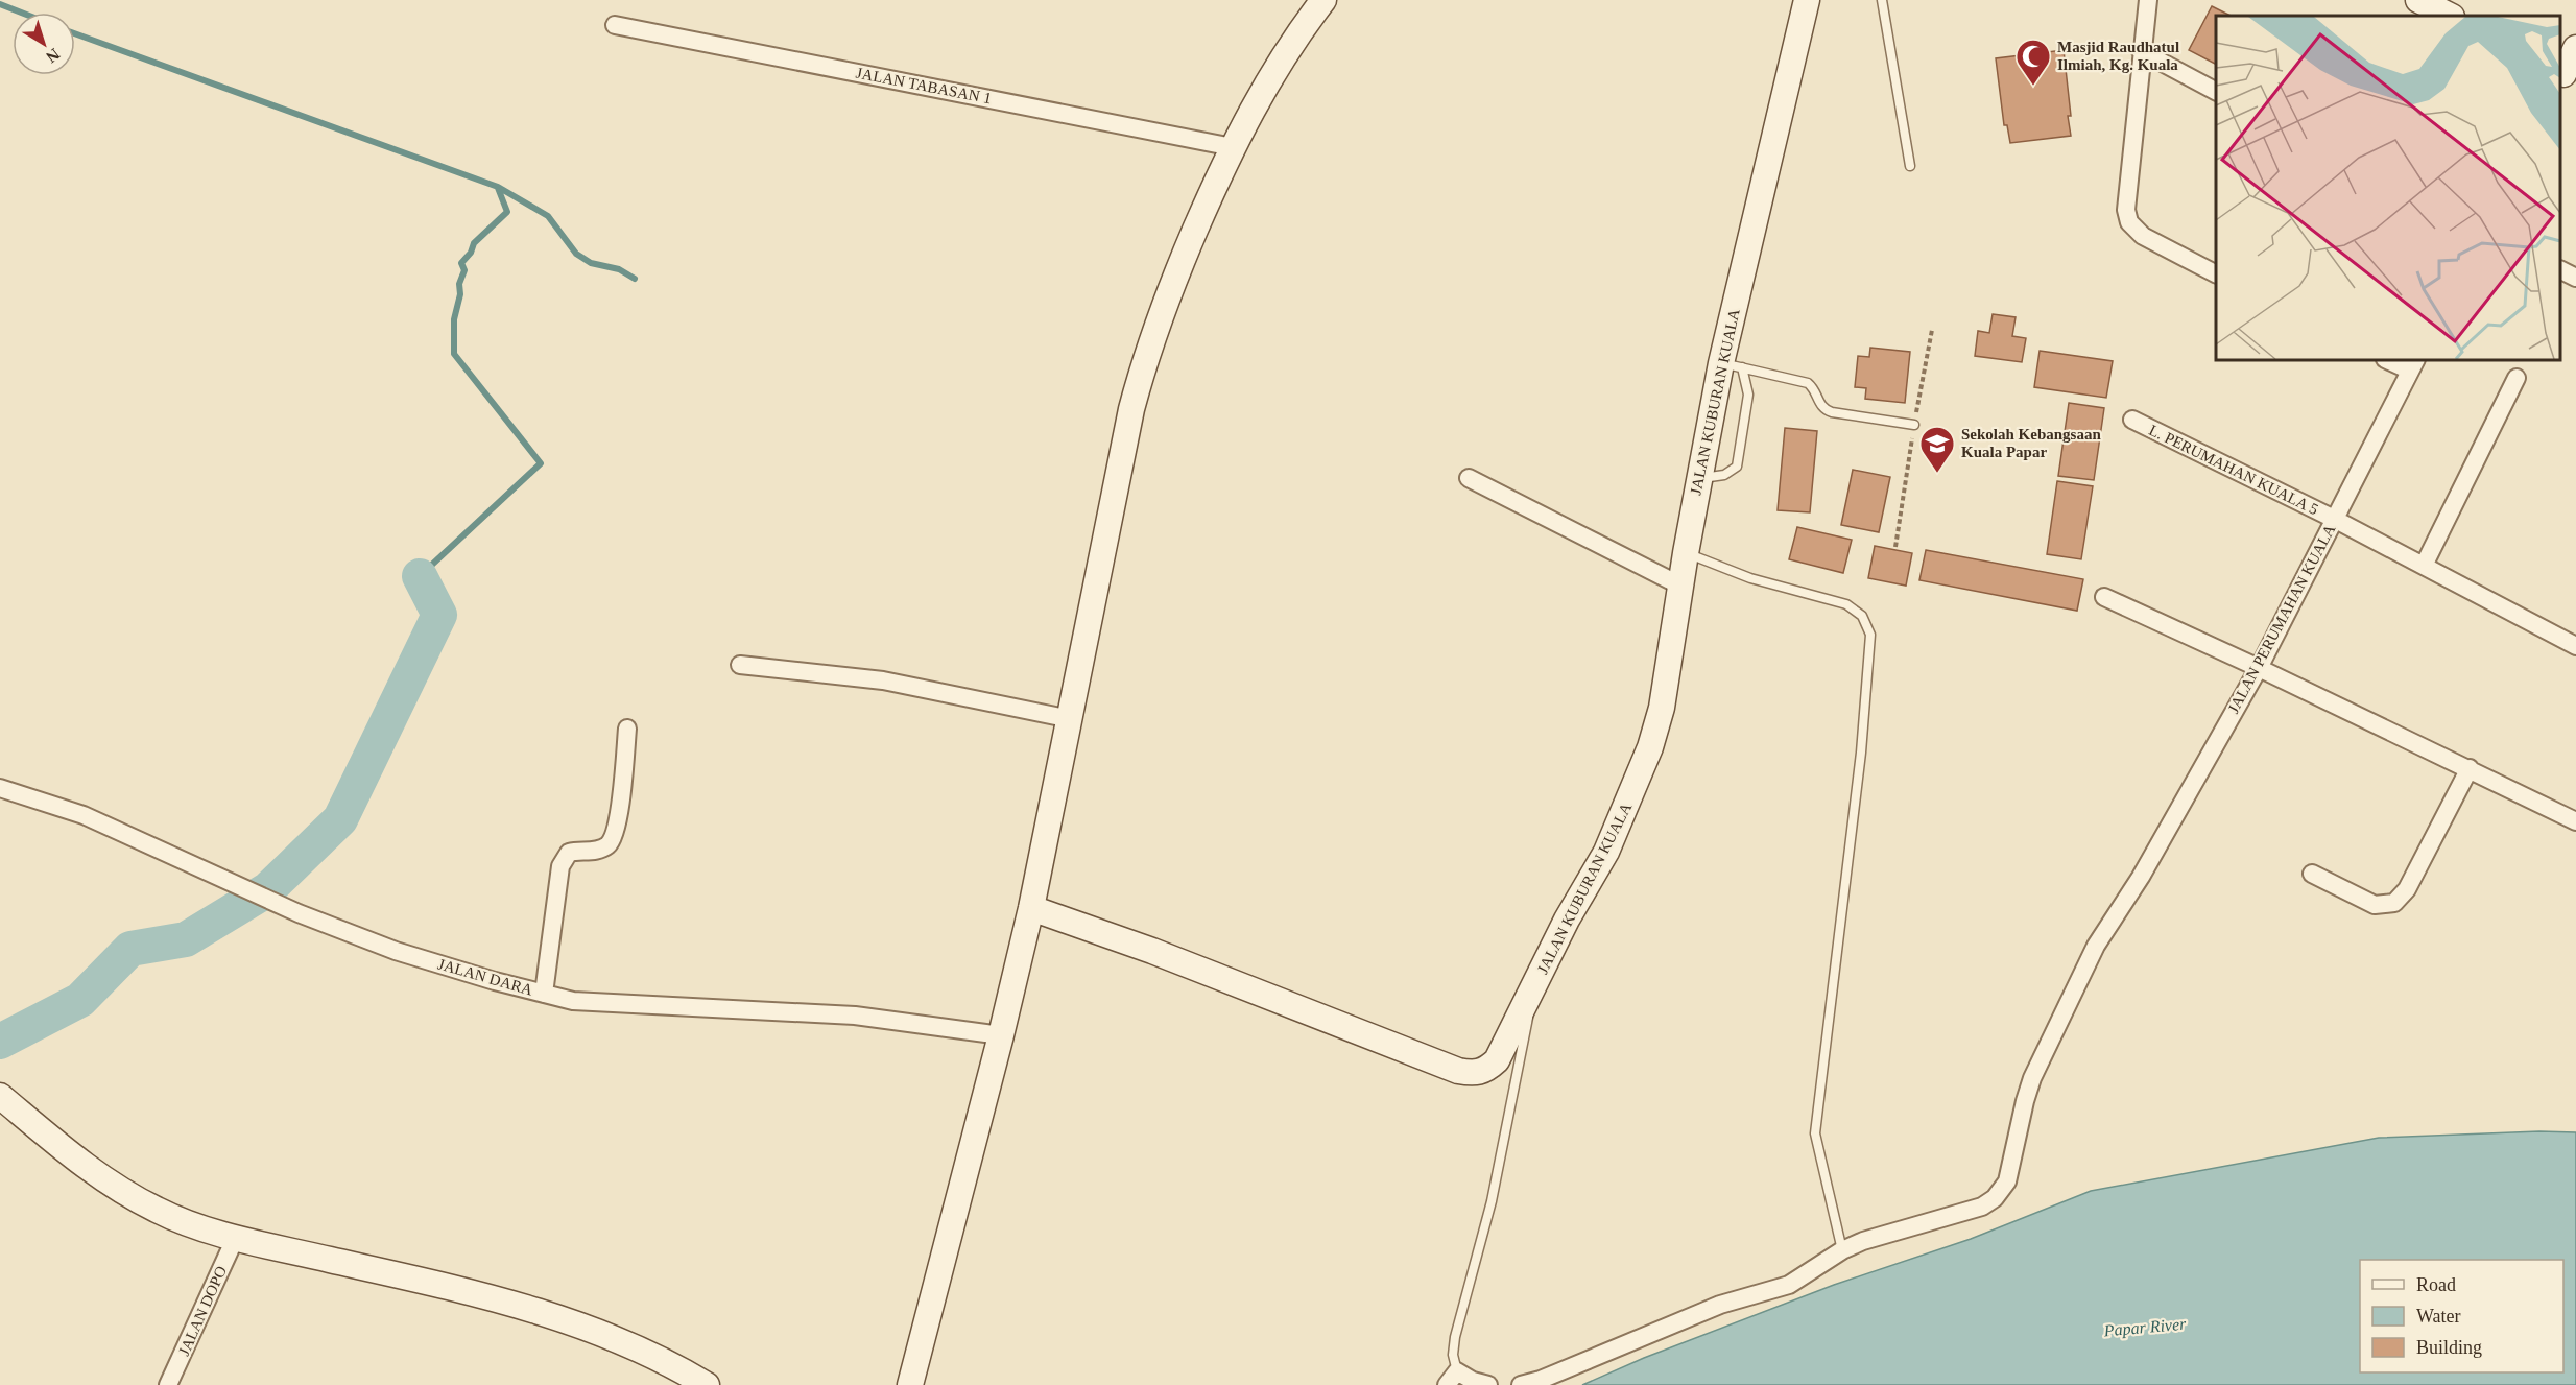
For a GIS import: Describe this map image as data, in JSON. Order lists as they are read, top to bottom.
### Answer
{
  "streets": {
    "main road": ["JALAN KUBURAN KUALA"],
    "street": [
      "JALAN TABASAN 1",
      "L. PERUMAHAN KUALA 5",
      "JALAN PERUMAHAN KUALA",
      "JALAN DARA",
      "JALAN DOPO"
    ]
  },
  "crossings": [
    ["L. PERUMAHAN KUALA 5", "JALAN PERUMAHAN KUALA"]
  ],
  "water": ["Papar River"],
  "places": {
    "mosque": ["Masjid Raudhatul Ilmiah, Kg. Kuala"],
    "school or university": ["Sekolah Kebangsaan Kuala Papar"]
  },
  "legend": ["Road", "Water", "Building"],
  "north": "bottom right"
}
